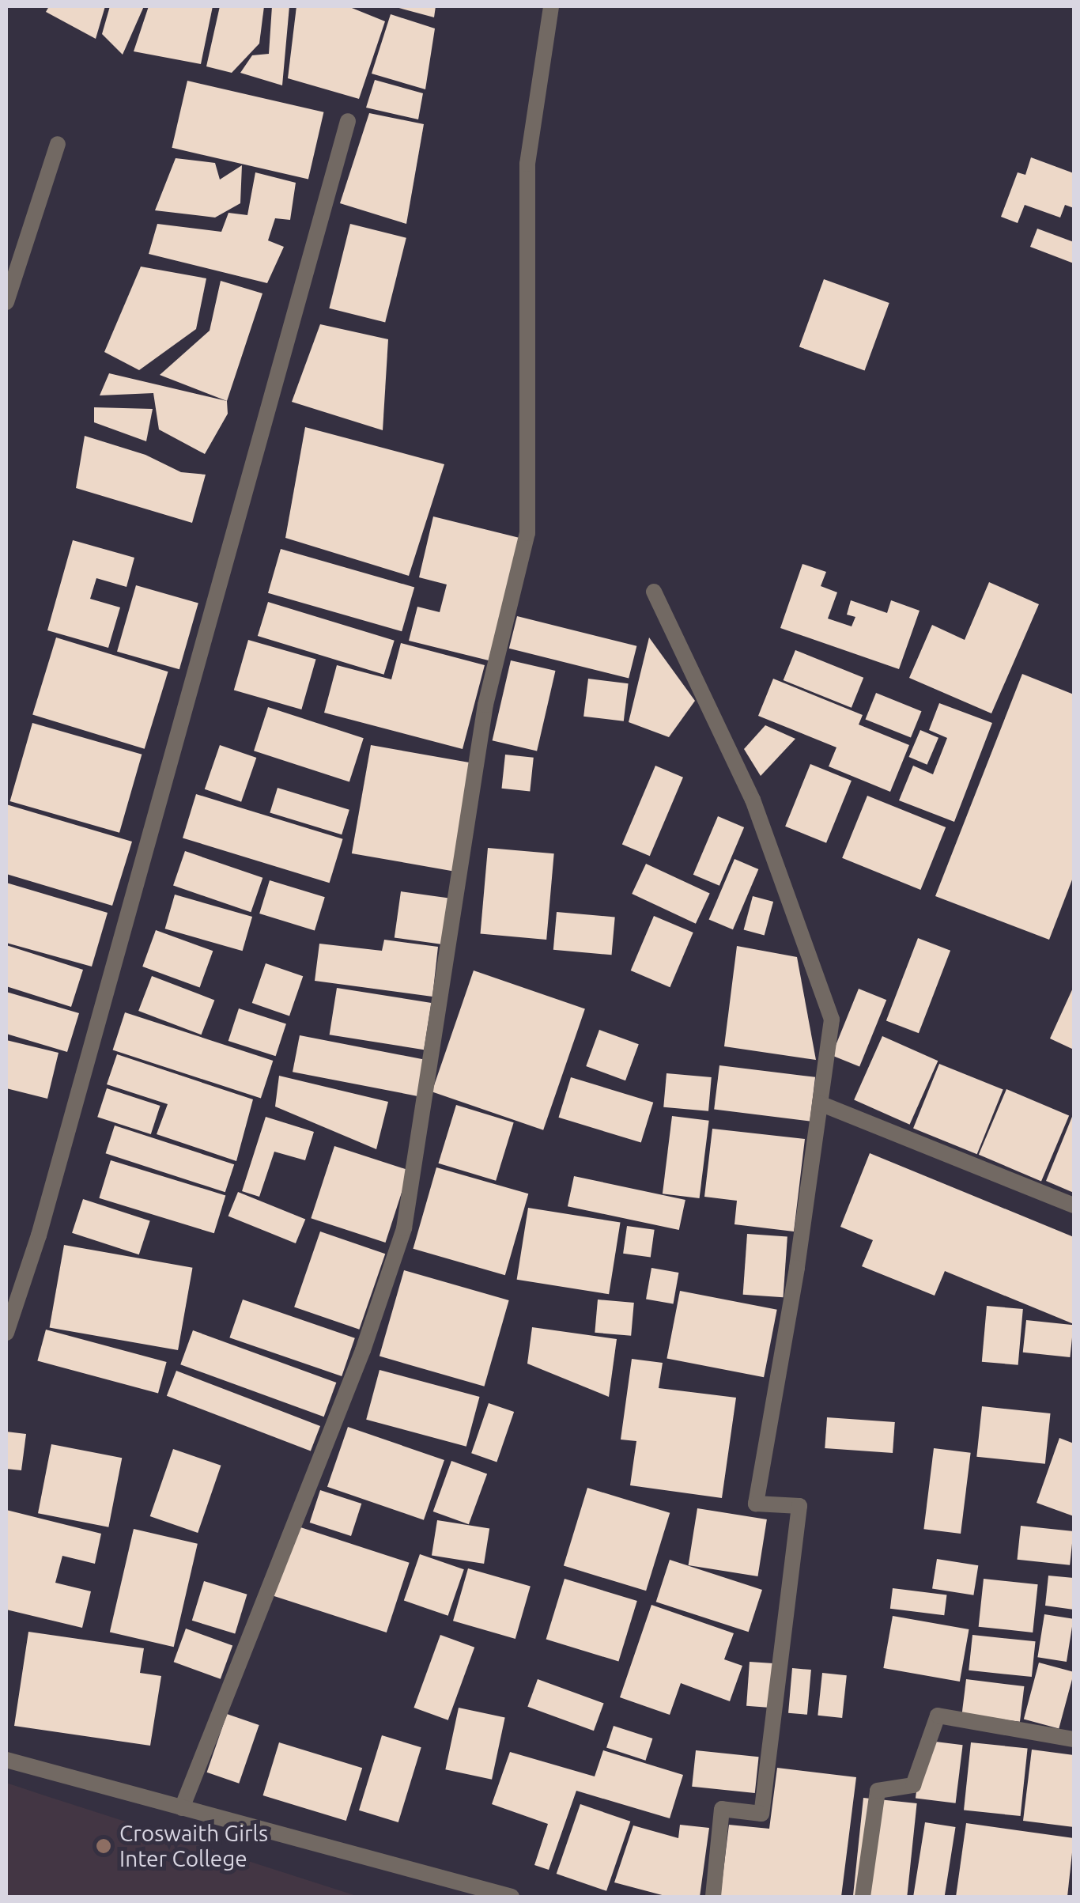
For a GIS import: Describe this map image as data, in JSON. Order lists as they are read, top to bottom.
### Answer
{
  "places": ["Croswaith Girls Inter College"]
}
